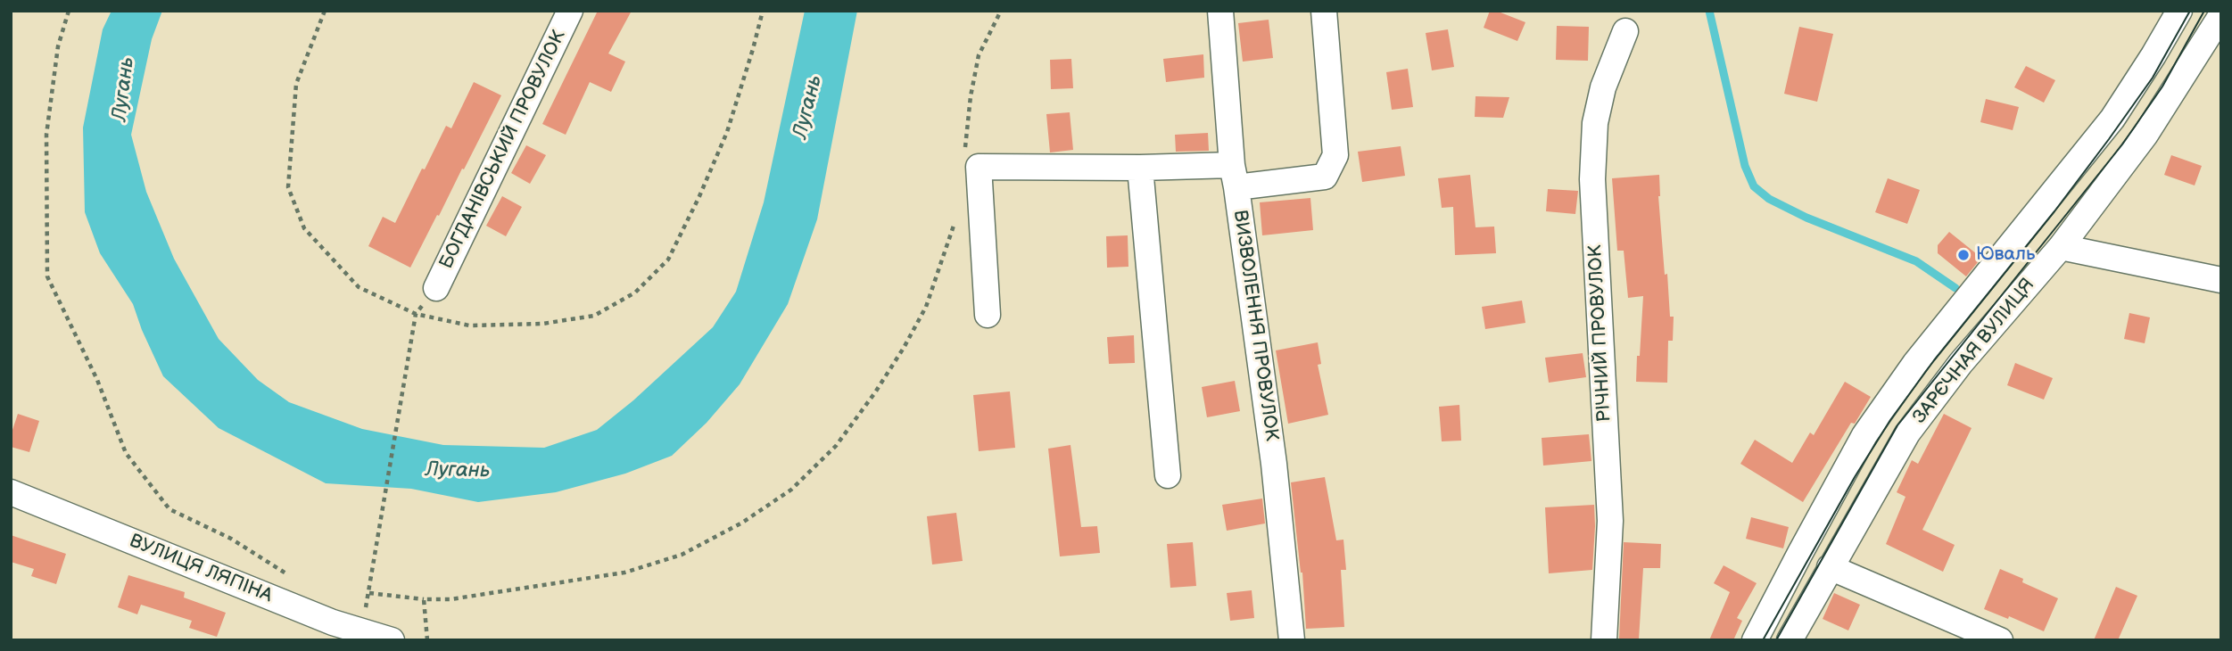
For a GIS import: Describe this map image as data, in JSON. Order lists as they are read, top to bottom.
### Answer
{
  "streets": {
    "street": [
      "БОГДАНІВСЬКИЙ ПРОВУЛОК",
      "ВИЗВОЛЕННЯ ПРОВУЛОК",
      "РІЧНИЙ ПРОВУЛОК",
      "ЗАРЄЧНАЯ ВУЛИЦЯ",
      "ВУЛИЦЯ ЛЯПІНА"
    ]
  },
  "water": ["Лугань"],
  "places": ["Юваль"]
}
